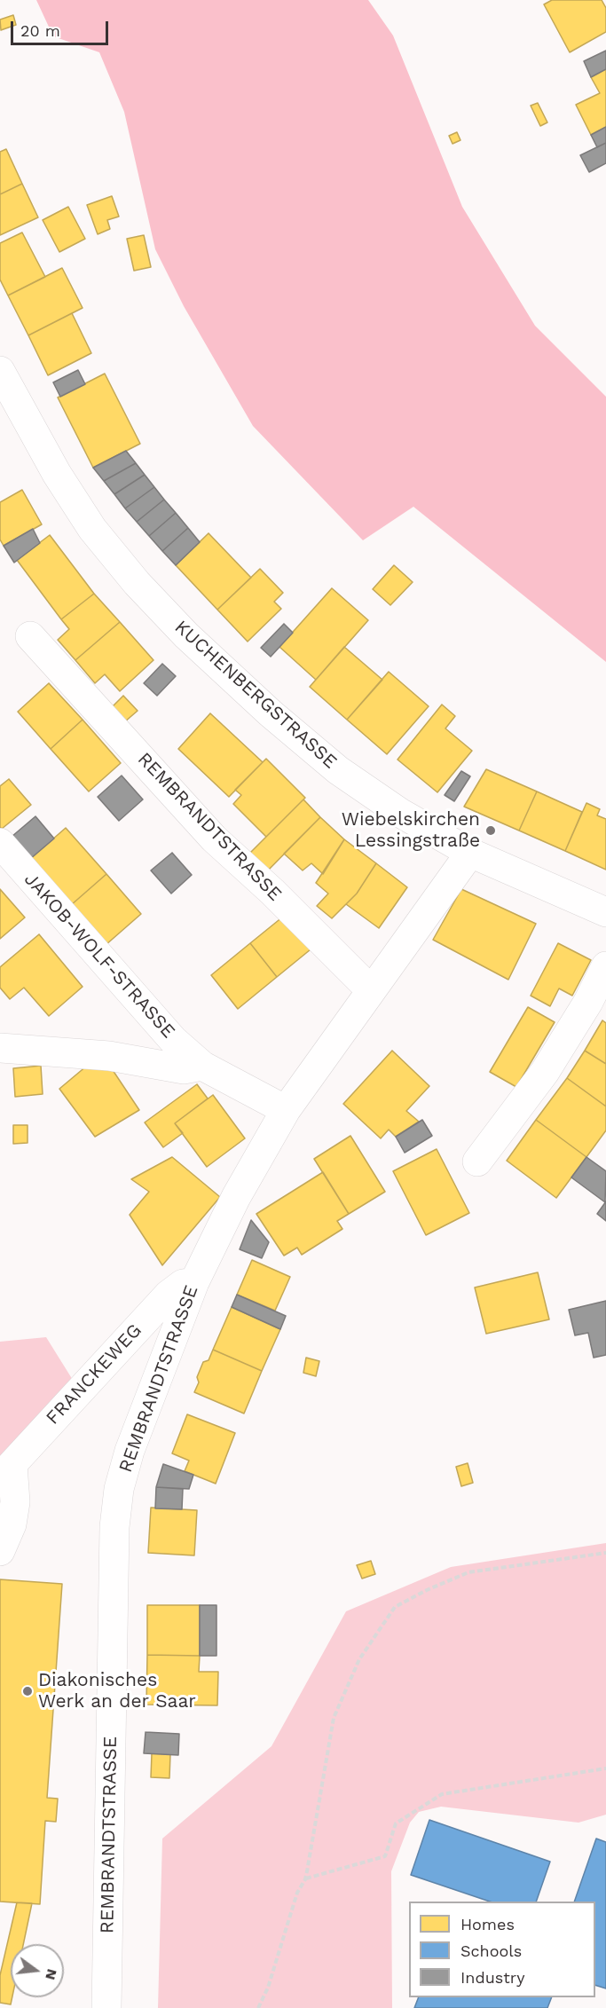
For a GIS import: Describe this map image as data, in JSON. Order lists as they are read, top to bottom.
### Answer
{
  "streets": {
    "street": [
      "KUCHENBERGSTRASSE",
      "REMBRANDTSTRASSE",
      "JAKOB-WOLF-STRASSE",
      "FRANCKEWEG"
    ]
  },
  "crossings": [
    ["KUCHENBERGSTRASSE", "REMBRANDTSTRASSE"],
    ["REMBRANDTSTRASSE", "JAKOB-WOLF-STRASSE"],
    ["REMBRANDTSTRASSE", "FRANCKEWEG"]
  ],
  "places": ["Wiebelskirchen Lessingstraße", "Diakonisches Werk an der Saar"],
  "legend": ["Homes", "Schools", "Industry"],
  "scale_bar": "20 m",
  "north": "right"
}
